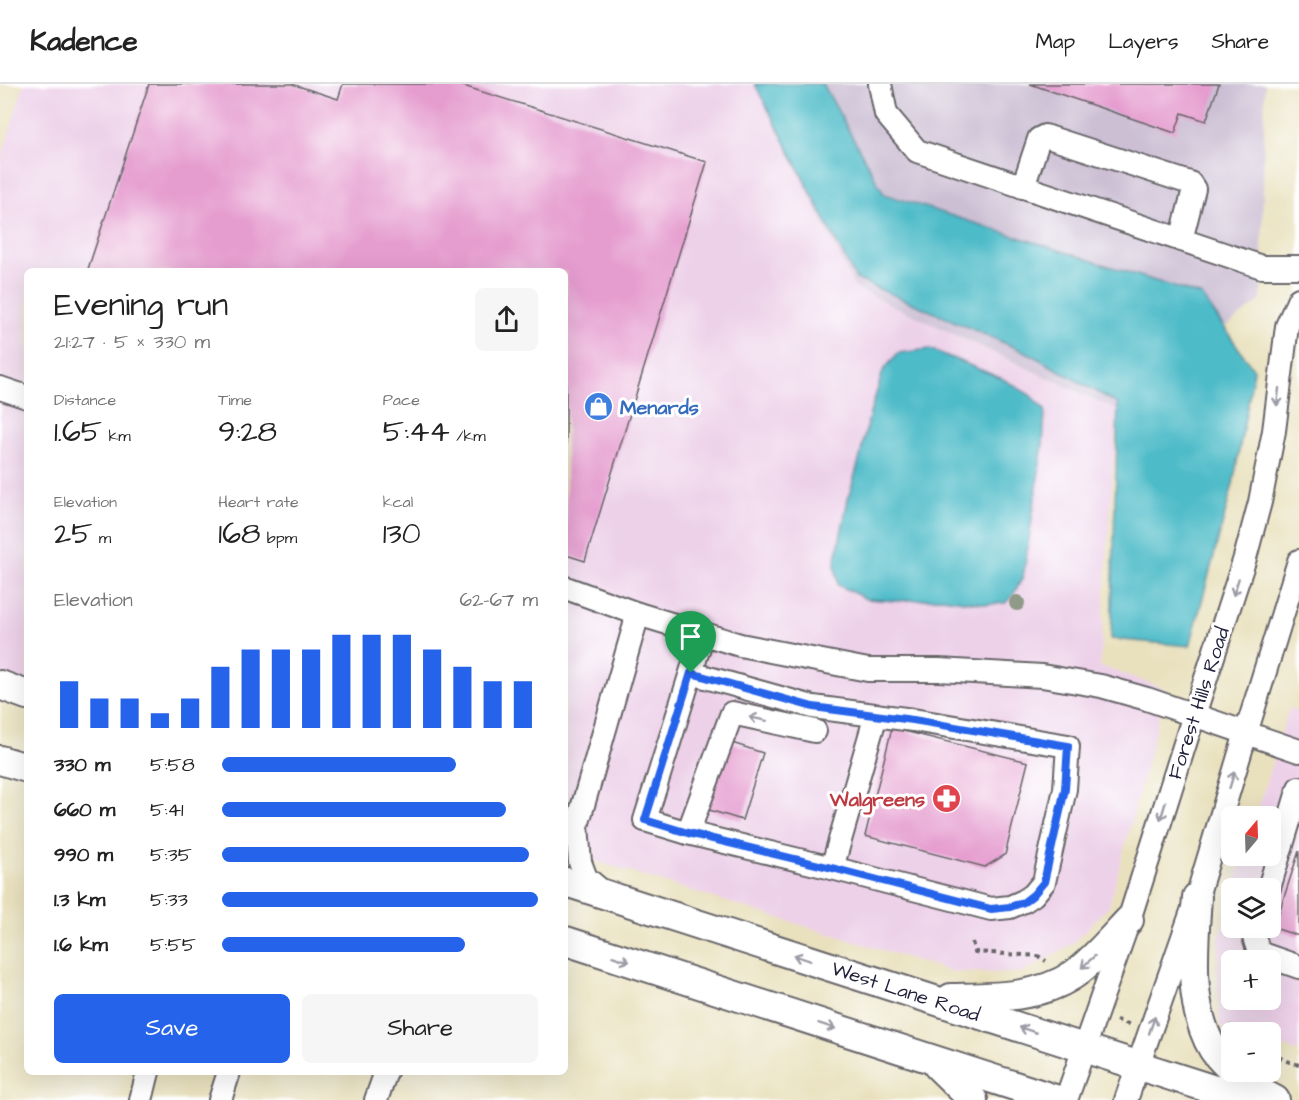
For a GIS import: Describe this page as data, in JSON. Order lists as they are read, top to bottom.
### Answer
{
  "streets": {
    "main road": ["West Lane Road"],
    "street": ["Forest Hills Road"]
  },
  "crossings": [
    ["Forest Hills Road", "West Lane Road"]
  ],
  "places": {
    "shop": ["Menards"],
    "pharmacy": ["Walgreens"]
  },
  "north": "top",
  "page": {
    "header": "Kadence",
    "nav": ["Map", "Layers", "Share"],
    "heading": ["Evening run", "21:27 · 5 × 330 m"],
    "stats": [
      ["Distance", "1.65 km"],
      ["Time", "9:28"],
      ["Pace", "5:44 /km"],
      ["Elevation", "25 m"],
      ["Heart rate", "168 bpm"],
      ["kcal", "130"]
    ],
    "chart": ["Elevation", "62–67 m"],
    "list": [
      {
        "name": "330 m",
        "note": "5:58"
      },
      {
        "name": "660 m",
        "note": "5:41"
      },
      {
        "name": "990 m",
        "note": "5:35"
      },
      {
        "name": "1.3 km",
        "note": "5:33"
      },
      {
        "name": "1.6 km",
        "note": "5:55"
      }
    ],
    "map_buttons": ["+", "−"],
    "buttons": ["Save", "Share"]
  }
}
